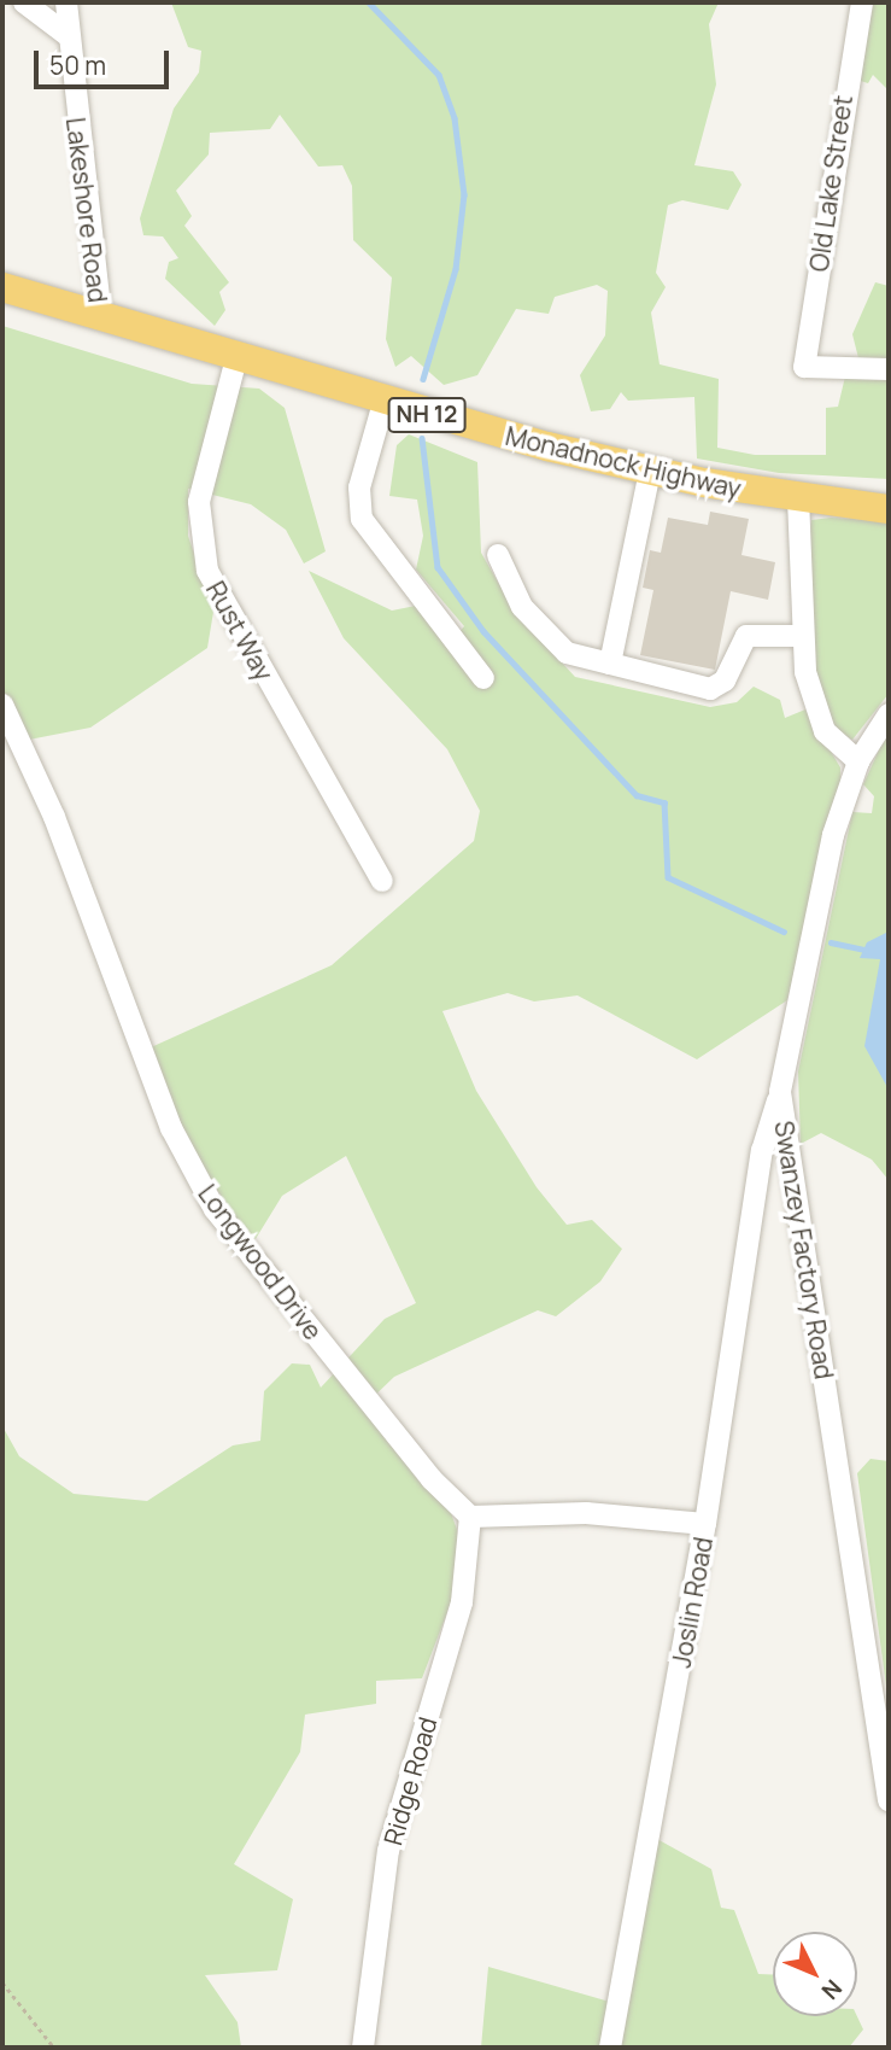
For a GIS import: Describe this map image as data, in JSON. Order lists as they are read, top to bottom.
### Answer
{
  "streets": {
    "highway": ["NH 12", "Monadnock Highway"],
    "street": [
      "Old Lake Street",
      "Lakeshore Road",
      "Rust Way",
      "Swanzey Factory Road",
      "Longwood Drive",
      "Joslin Road",
      "Ridge Road"
    ]
  },
  "crossings": [
    ["Lakeshore Road", "Monadnock Highway"],
    ["Monadnock Highway", "Rust Way"],
    ["Swanzey Factory Road", "Joslin Road"],
    ["Longwood Drive", "Ridge Road"]
  ],
  "scale_bar": "50 m",
  "north": "bottom right"
}
